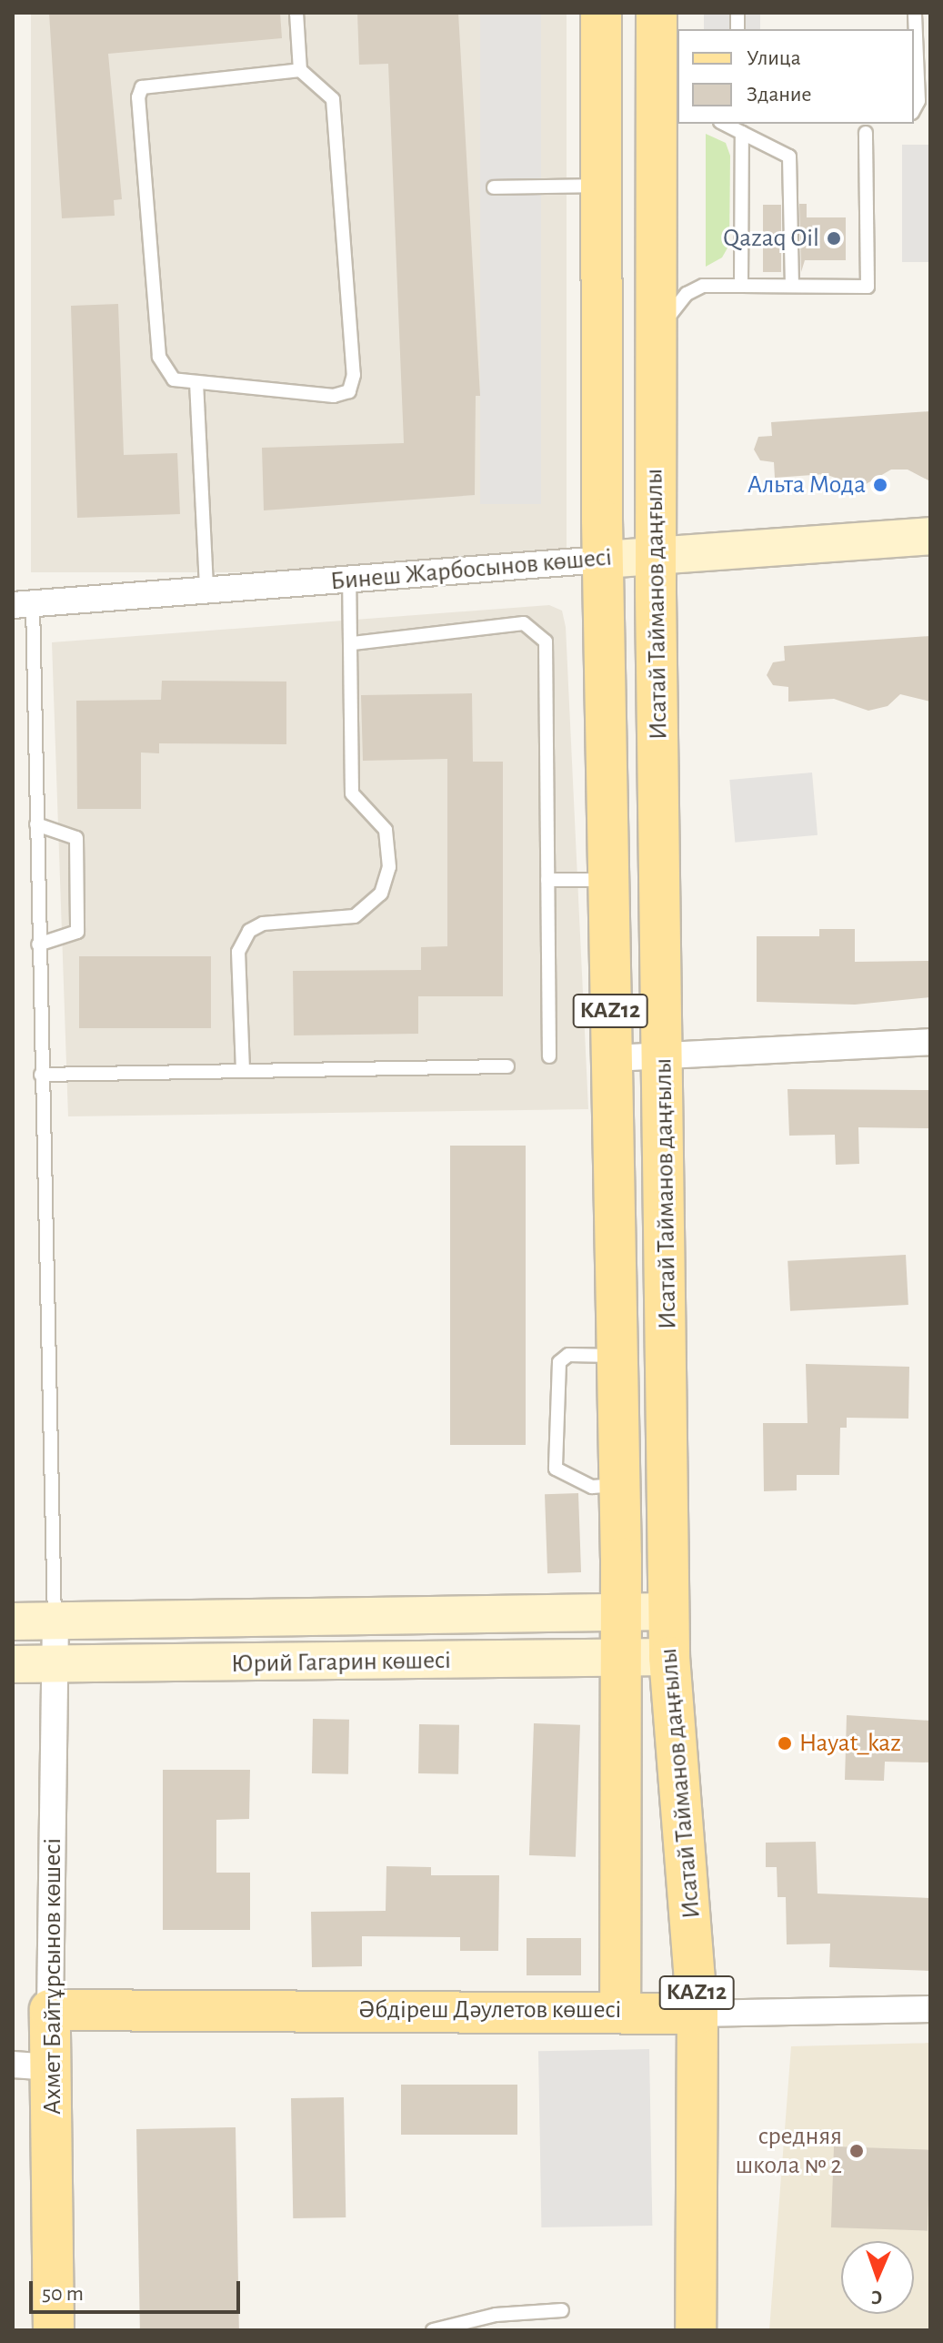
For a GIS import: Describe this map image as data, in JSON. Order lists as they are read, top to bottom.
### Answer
{
  "streets": {
    "main road": [
      "Исатай Тайманов даңғылы",
      "KAZ12",
      "Ахмет Байтұрсынов көшесі",
      "Әбдіреш Дәулетов көшесі"
    ],
    "street": ["Бинеш Жарбосынов көшесі", "Юрий Гагарин көшесі"]
  },
  "crossings": [
    ["Бинеш Жарбосынов көшесі", "Исатай Тайманов даңғылы"],
    ["Исатай Тайманов даңғылы", "Юрий Гагарин көшесі"],
    ["Исатай Тайманов даңғылы", "Әбдіреш Дәулетов көшесі"],
    ["Юрий Гагарин көшесі", "Ахмет Байтұрсынов көшесі"],
    ["Ахмет Байтұрсынов көшесі", "Әбдіреш Дәулетов көшесі"]
  ],
  "places": [
    "Qazaq Oil",
    "Альта Мода",
    "Hayat_kaz",
    "cредняя школа № 2"
  ],
  "legend": ["Улица", "Здание"],
  "scale_bar": "50 m",
  "north": "bottom"
}
